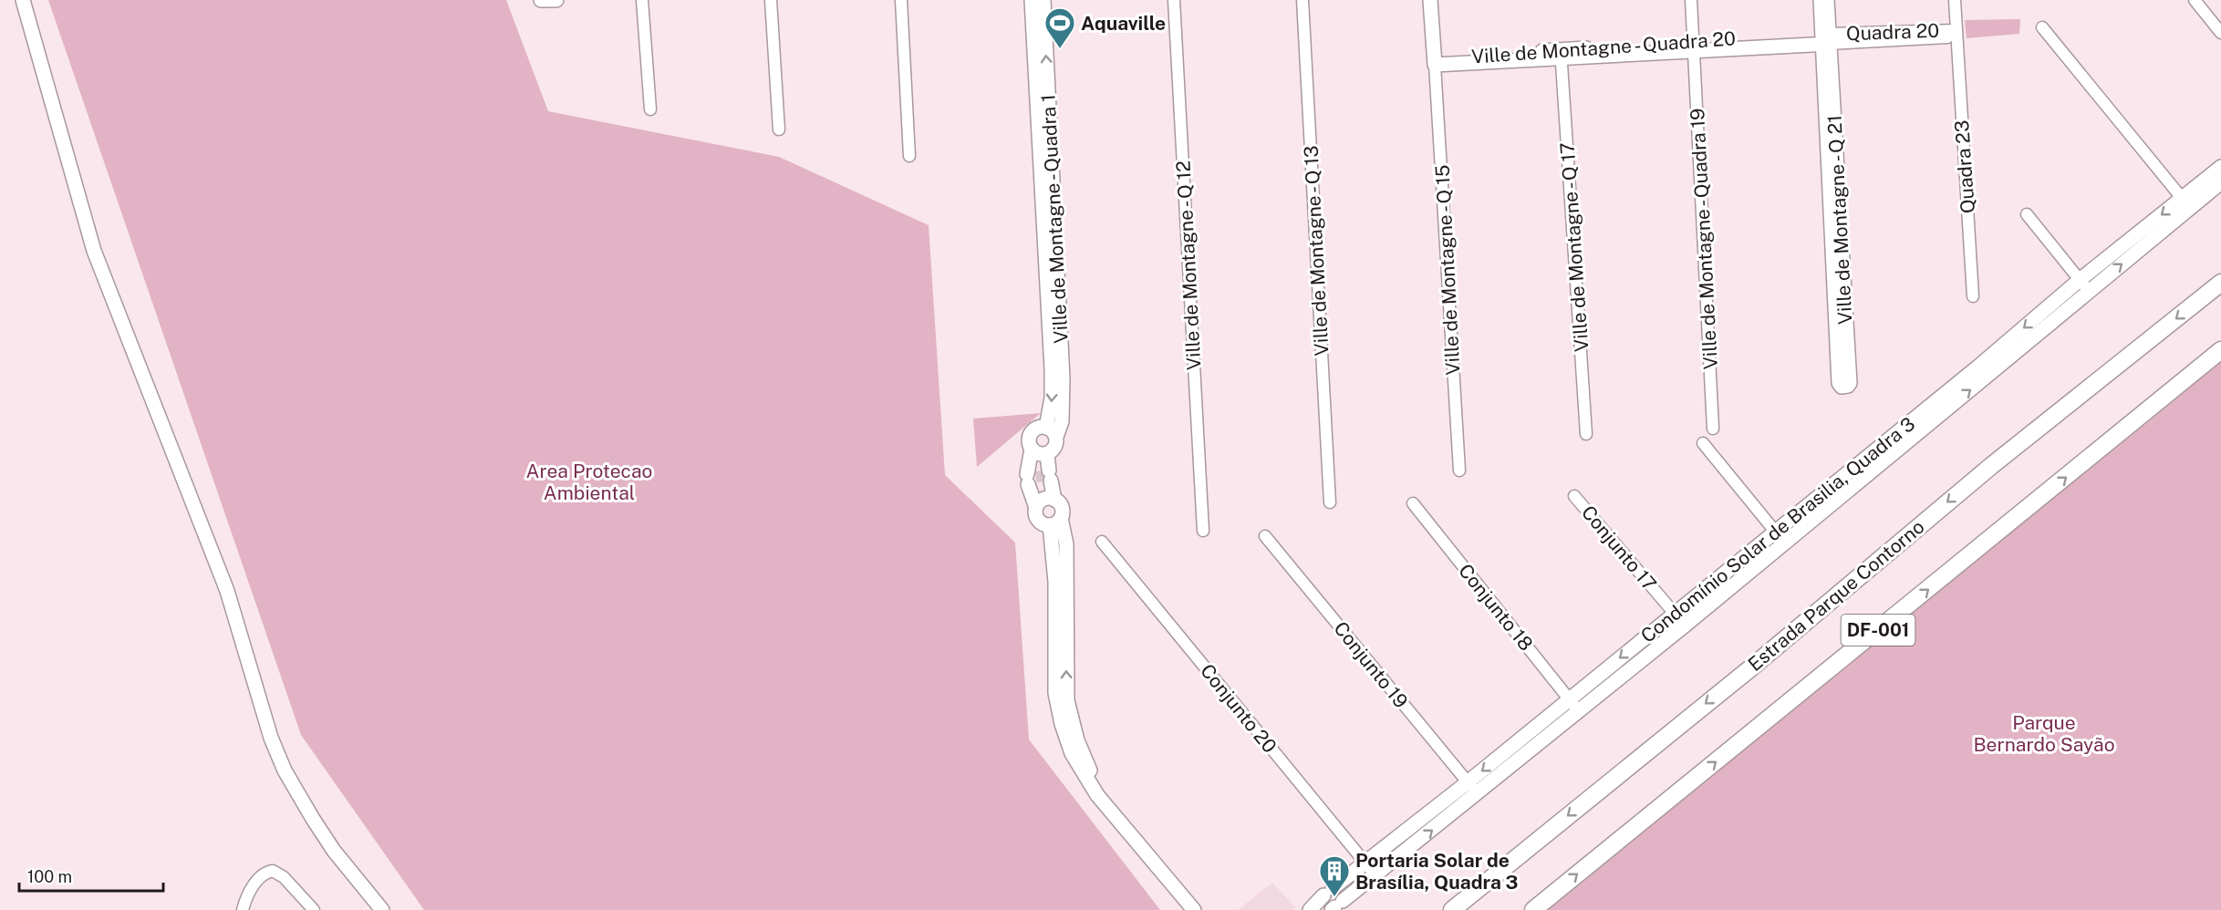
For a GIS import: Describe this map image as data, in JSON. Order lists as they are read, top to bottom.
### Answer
{
  "streets": {
    "main road": ["Estrada Parque Contorno", "DF-001"],
    "street": [
      "Quadra 20",
      "Ville de Montagne - Quadra 20",
      "Quadra 23",
      "Ville de Montagne - Quadra 1",
      "Ville de Montagne - Q 21",
      "Ville de Montagne - Quadra 19",
      "Ville de Montagne - Q 17",
      "Ville de Montagne - Q 13",
      "Ville de Montagne - Q 12",
      "Ville de Montagne - Q 15",
      "Condomínio Solar de Brasilia, Quadra 3",
      "Conjunto 17",
      "Conjunto 18",
      "Conjunto 19",
      "Conjunto 20"
    ]
  },
  "crossings": [
    ["Quadra 20", "Ville de Montagne - Quadra 20"],
    ["Quadra 20", "Quadra 23"],
    ["Quadra 20", "Ville de Montagne - Q 21"],
    ["Ville de Montagne - Quadra 20", "Ville de Montagne - Q 21"],
    ["Ville de Montagne - Quadra 20", "Ville de Montagne - Quadra 19"],
    ["Ville de Montagne - Quadra 20", "Ville de Montagne - Q 17"],
    ["Ville de Montagne - Quadra 20", "Ville de Montagne - Q 15"],
    ["Condomínio Solar de Brasilia, Quadra 3", "Conjunto 17"],
    ["Condomínio Solar de Brasilia, Quadra 3", "Conjunto 18"],
    ["Condomínio Solar de Brasilia, Quadra 3", "Conjunto 19"],
    ["Condomínio Solar de Brasilia, Quadra 3", "Conjunto 20"]
  ],
  "parks": ["Area Protecao Ambiental", "Parque Bernardo Sayão"],
  "places": {
    "sports": ["Aquaville"],
    "building": ["Portaria Solar de Brasília, Quadra 3"]
  },
  "scale_bar": "100 m"
}
